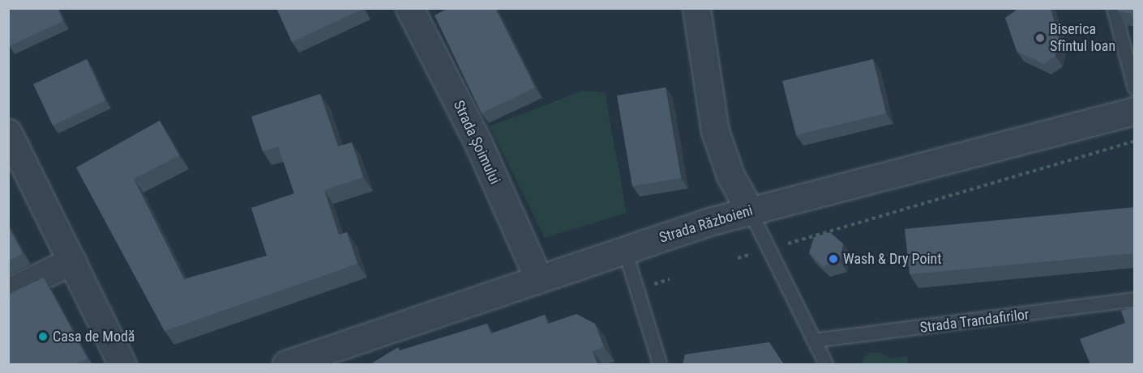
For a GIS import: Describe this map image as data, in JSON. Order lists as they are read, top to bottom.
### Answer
{
  "streets": {
    "street": ["Strada Șoimului", "Strada Războieni"],
    "lane": ["Strada Trandafirilor"]
  },
  "crossings": [
    ["Strada Șoimului", "Strada Războieni"]
  ],
  "places": ["Biserica Sfîntul Ioan", "Wash & Dry Point", "Casa de Modă"]
}
